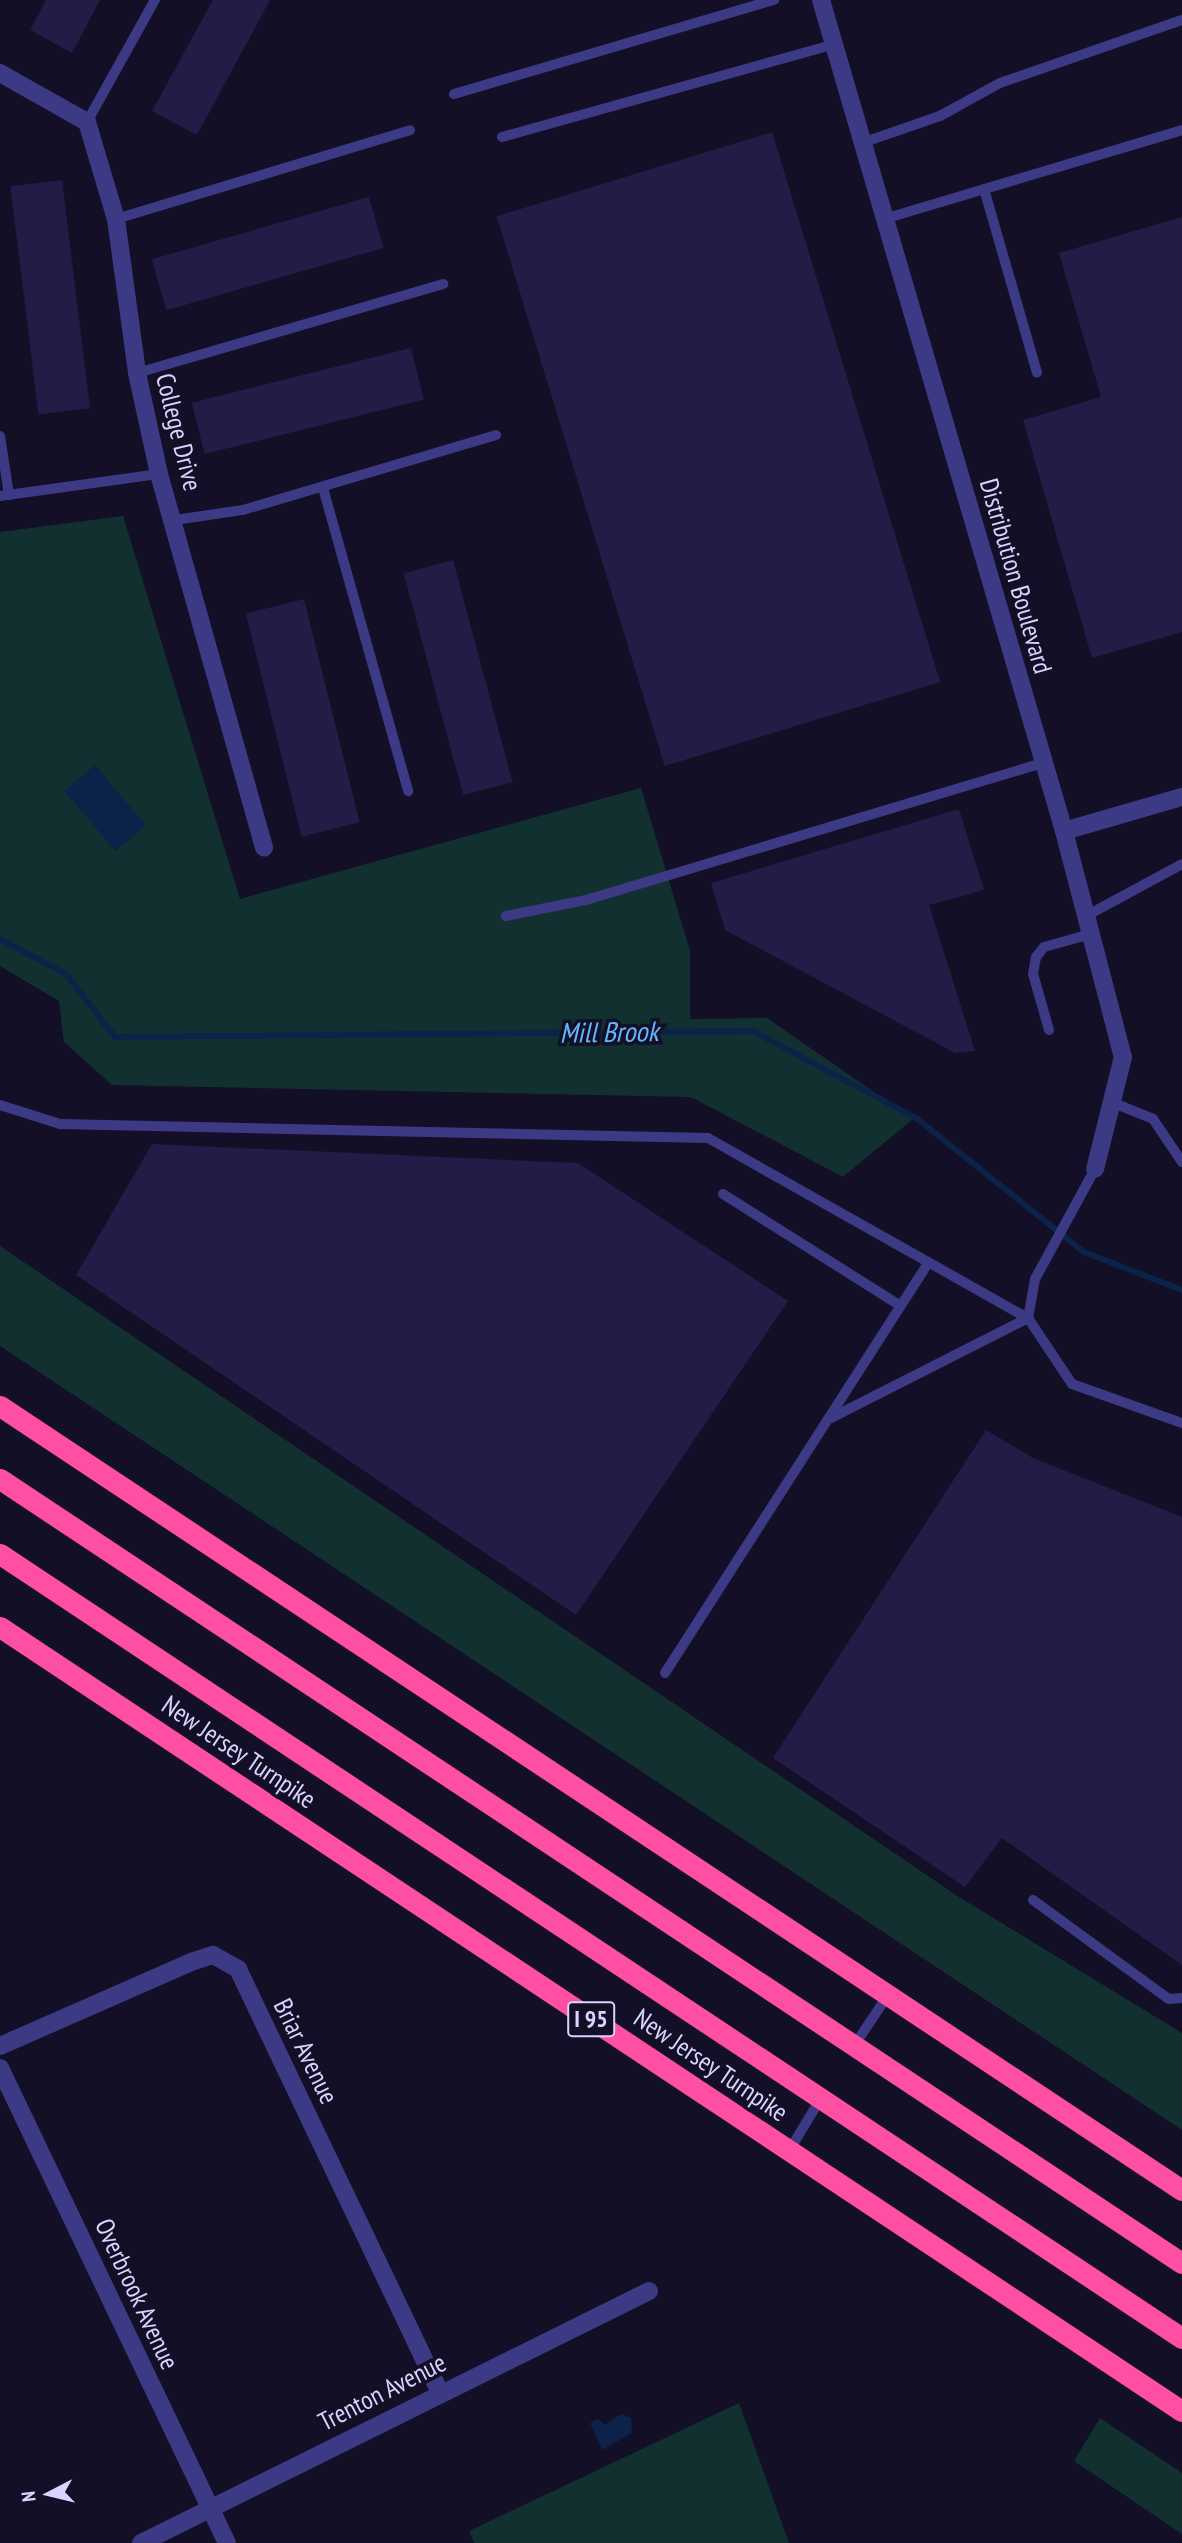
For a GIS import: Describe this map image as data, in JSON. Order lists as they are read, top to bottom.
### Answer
{
  "streets": {
    "highway": ["New Jersey Turnpike", "I 95"],
    "street": [
      "College Drive",
      "Distribution Boulevard",
      "Briar Avenue",
      "Overbrook Avenue",
      "Trenton Avenue"
    ]
  },
  "crossings": [
    ["Briar Avenue", "Trenton Avenue"],
    ["Overbrook Avenue", "Trenton Avenue"]
  ],
  "water": ["Mill Brook"],
  "north": "left"
}
